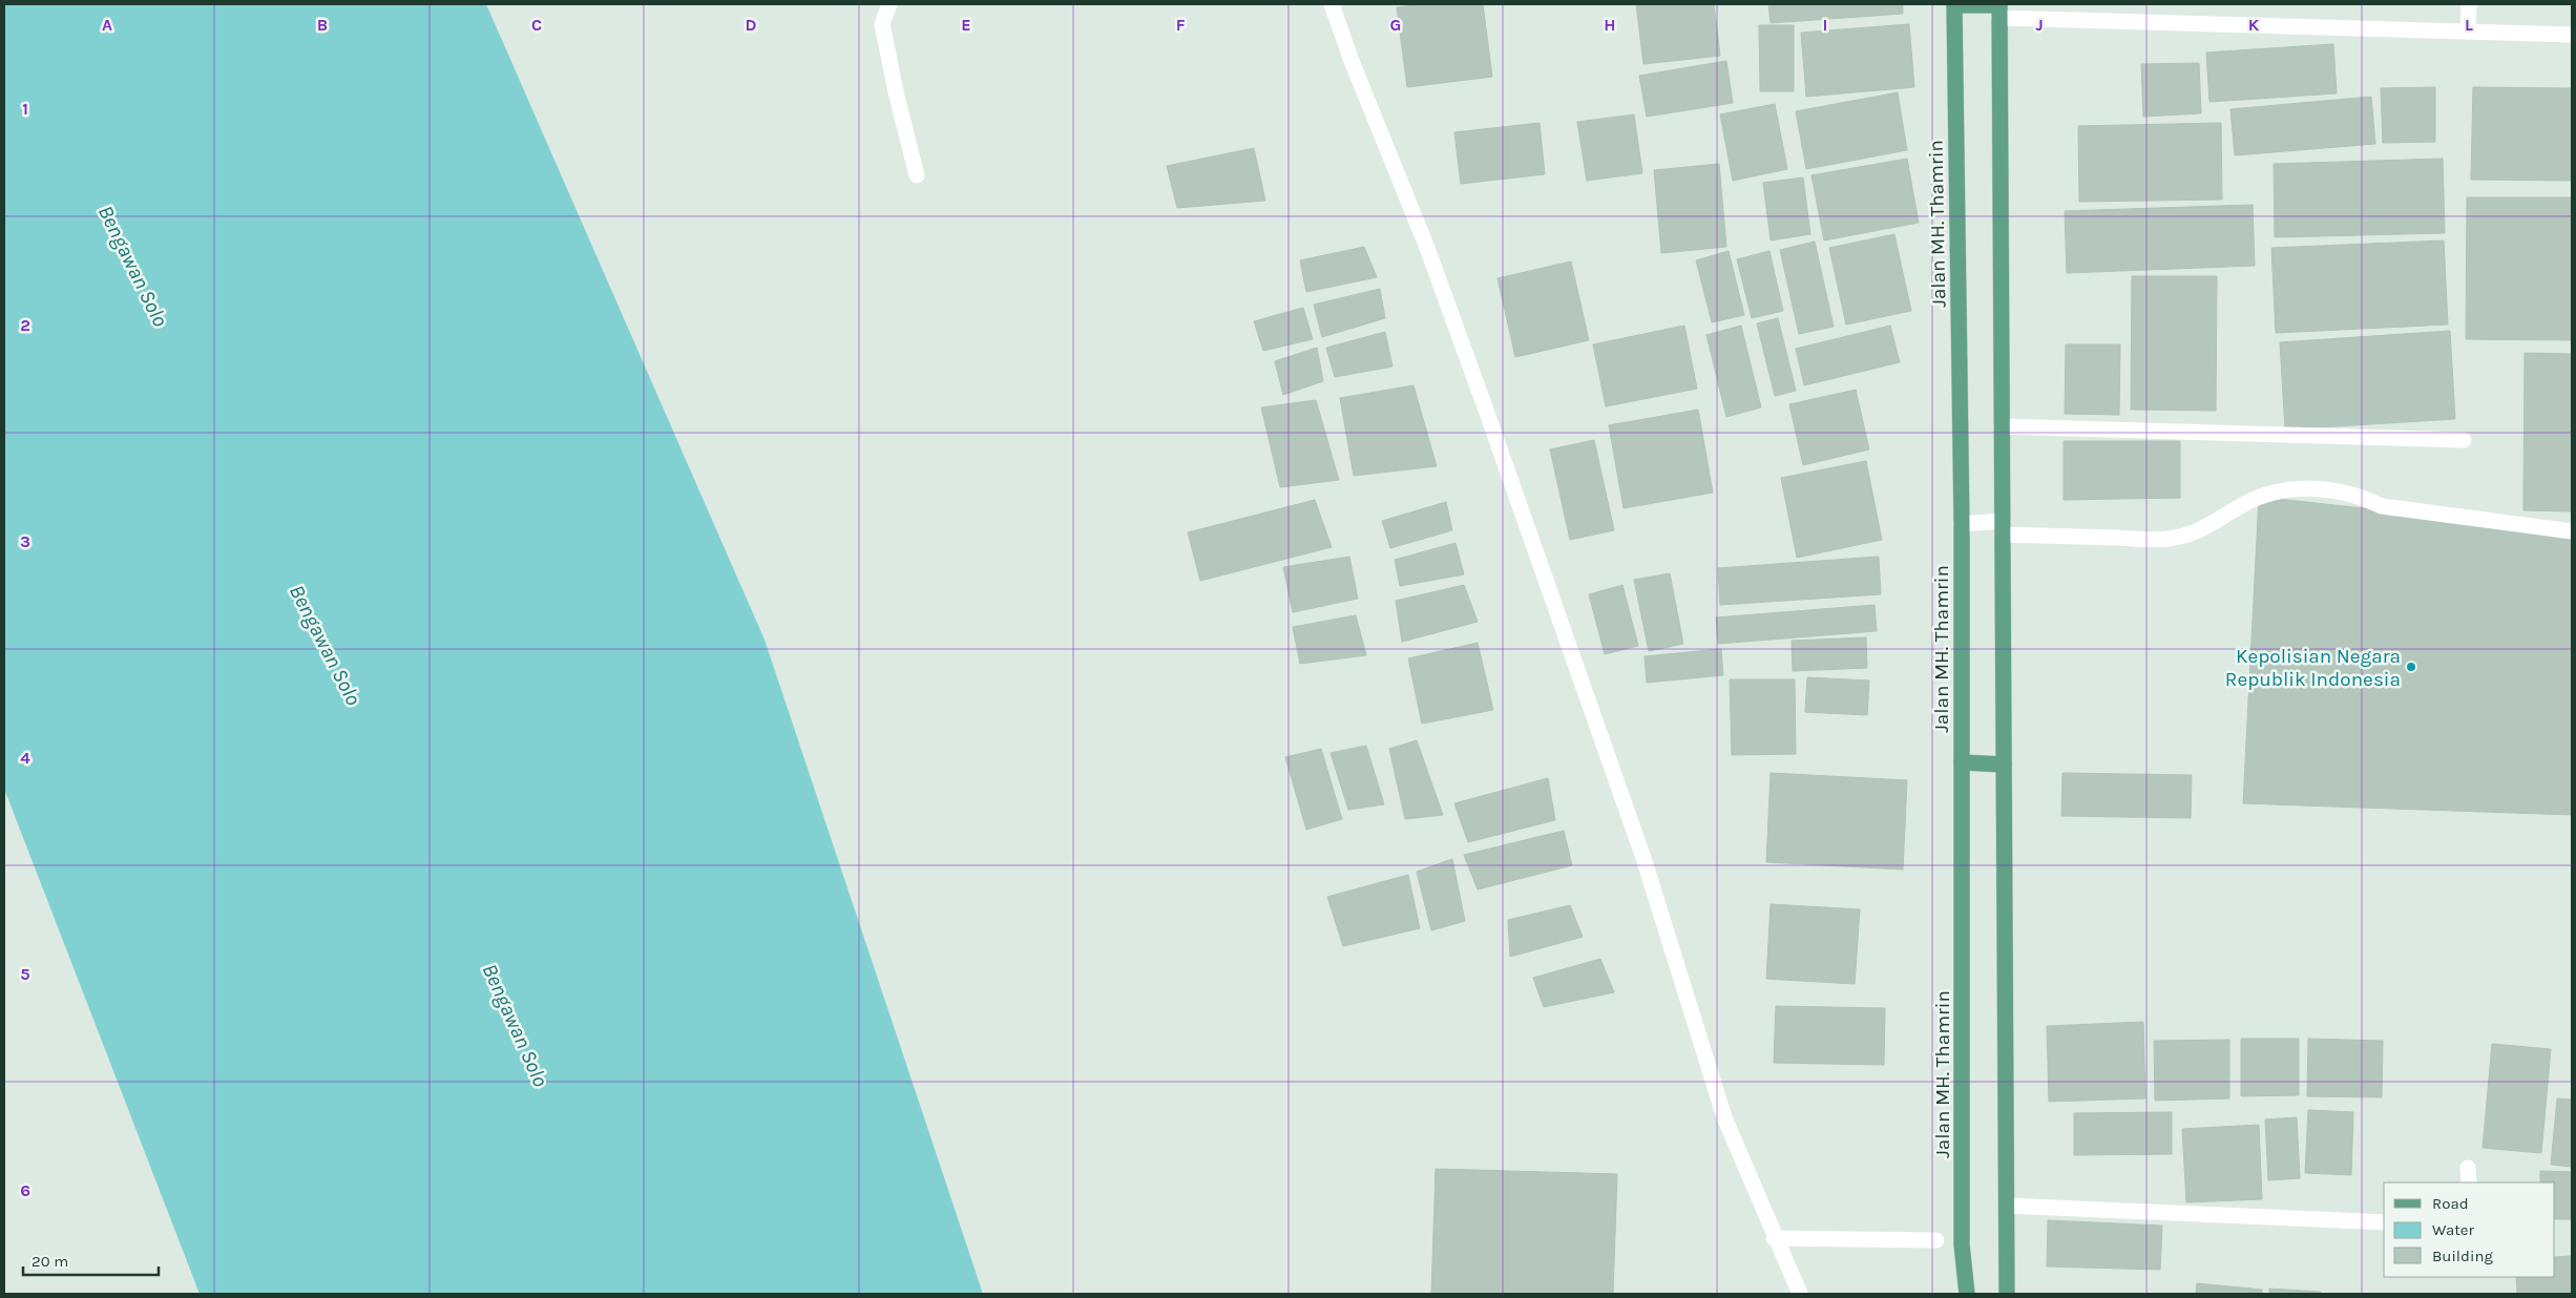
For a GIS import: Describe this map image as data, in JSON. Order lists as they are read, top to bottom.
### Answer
{
  "streets": {
    "main road": ["Jalan MH. Thamrin"]
  },
  "water": ["Bengawan Solo"],
  "places": ["Kepolisian Negara Republik Indonesia"],
  "legend": ["Road", "Water", "Building"],
  "scale_bar": "20 m",
  "grid": {
    "columns": [
      "A",
      "B",
      "C",
      "D",
      "E",
      "F",
      "G",
      "H",
      "I",
      "J",
      "K",
      "L"
    ],
    "rows": [
      "1",
      "2",
      "3",
      "4",
      "5",
      "6"
    ]
  }
}
